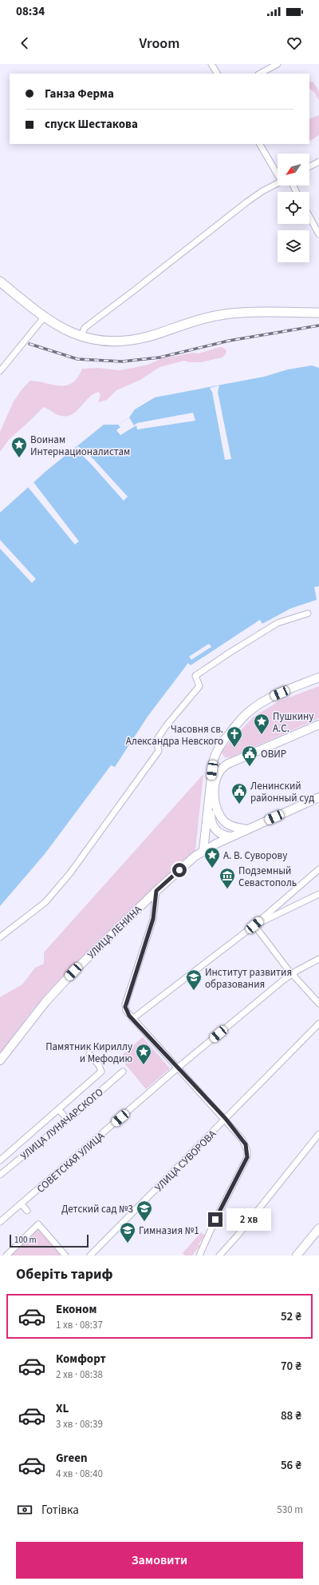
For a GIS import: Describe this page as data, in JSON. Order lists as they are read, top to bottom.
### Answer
{
  "streets": {
    "main road": ["УЛИЦА ЛЕНИНА"],
    "street": ["УЛИЦА ЛУНАЧАРСКОГО", "УЛИЦА СУВОРОВА", "СОВЕТСКАЯ УЛИЦА"]
  },
  "places": {
    "place": [
      "Воинам Интернационалистам",
      "Пушкину А.С.",
      "А. В. Суворову",
      "Памятник Кириллу и Мефодию"
    ],
    "church": ["Часовня св. Александра Невского"],
    "public building": ["ОВИР", "Ленинский районный суд"],
    "museum": ["Подземный Севастополь"],
    "school or university": ["Институт развития образования", "Детский сад №3", "Гимназия №1"]
  },
  "scale_bar": "100 m",
  "north": "bottom left",
  "page": {
    "status": "08:34",
    "header": "Vroom",
    "banner": ["Ганза Ферма", "спуск Шестакова"],
    "bubble": "2 хв",
    "scale": "100 m",
    "heading": "Оберіть тариф",
    "list": [
      {
        "name": "Економ",
        "note": "1 хв · 08:37",
        "value": "52 ₴"
      },
      {
        "name": "Комфорт",
        "note": "2 хв · 08:38",
        "value": "70 ₴"
      },
      {
        "name": "XL",
        "note": "3 хв · 08:39",
        "value": "88 ₴"
      },
      {
        "name": "Green",
        "note": "4 хв · 08:40",
        "value": "56 ₴"
      }
    ],
    "pay": ["Готівка", "530 m"],
    "buttons": "Замовити"
  }
}
